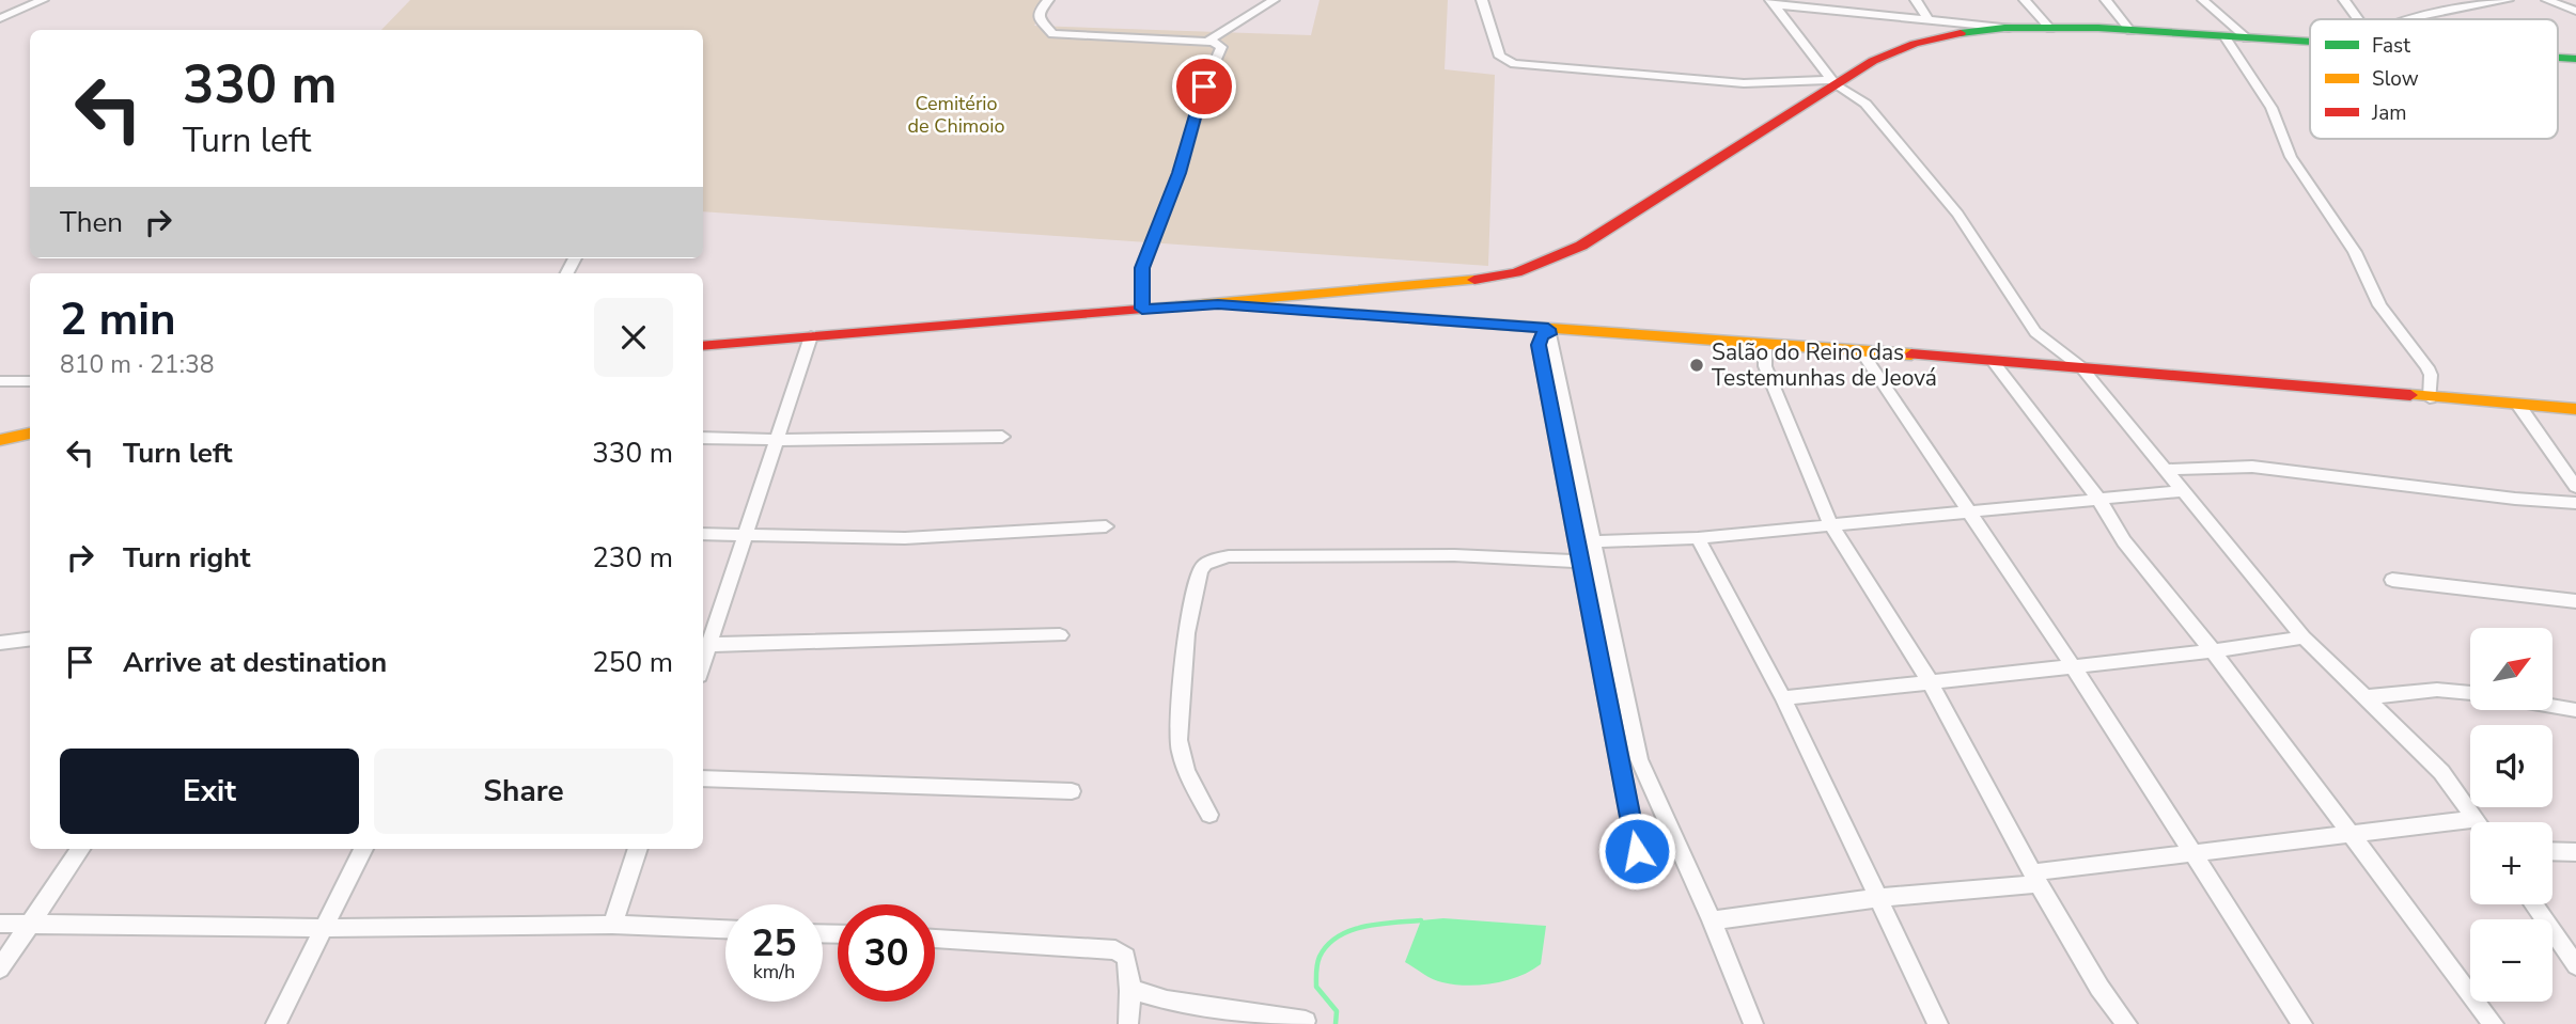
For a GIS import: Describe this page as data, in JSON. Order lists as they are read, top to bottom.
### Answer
{
  "parks": ["Cemitério de Chimoio"],
  "places": ["Salão do Reino das Testemunhas de Jeová"],
  "legend": ["Fast", "Slow", "Jam"],
  "north": "top right",
  "page": {
    "turn": ["330 m", "Turn left"],
    "then": "Then",
    "heading": ["2 min", "810 m · 21:38"],
    "list": [
      {
        "name": "Turn left",
        "value": "330 m"
      },
      {
        "name": "Turn right",
        "value": "230 m"
      },
      {
        "name": "Arrive at destination",
        "value": "250 m"
      }
    ],
    "map_buttons": ["+", "−"],
    "buttons": ["Exit", "Share"],
    "speed": "25 km/h",
    "limit": "30"
  }
}
